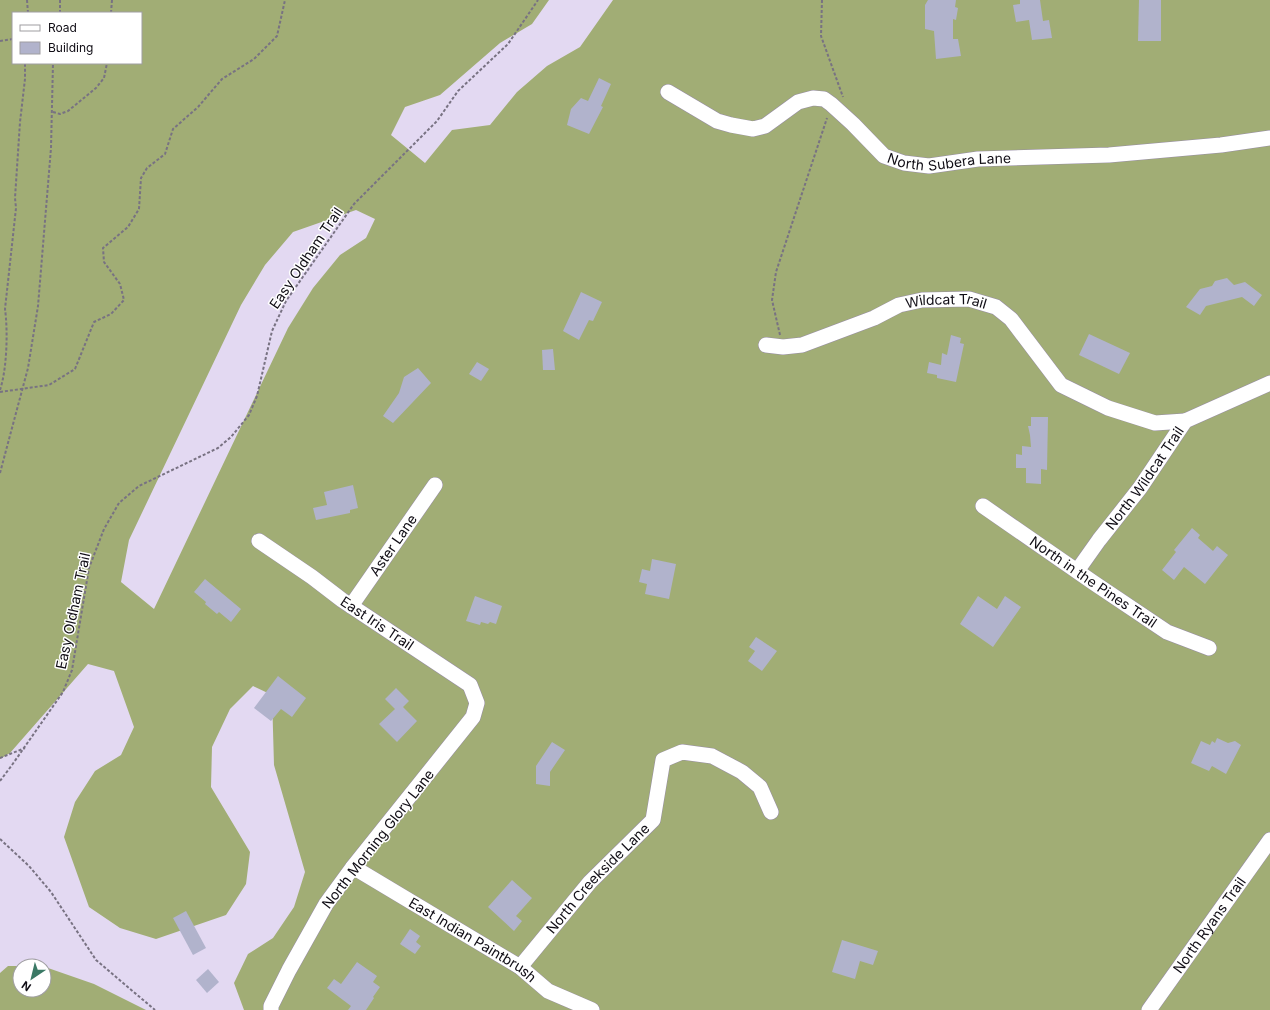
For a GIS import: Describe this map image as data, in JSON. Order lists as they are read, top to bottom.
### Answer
{
  "streets": {
    "street": [
      "North Subera Lane",
      "Wildcat Trail",
      "North Wildcat Trail",
      "Aster Lane",
      "North in the Pines Trail",
      "East Iris Trail",
      "North Morning Glory Lane",
      "North Creekside Lane",
      "North Ryans Trail",
      "East Indian Paintbrush"
    ],
    "path": ["Easy Oldham Trail"]
  },
  "crossings": [
    ["Wildcat Trail", "North Wildcat Trail"],
    ["North Wildcat Trail", "North in the Pines Trail"],
    ["Aster Lane", "East Iris Trail"],
    ["East Iris Trail", "North Morning Glory Lane"],
    ["North Morning Glory Lane", "East Indian Paintbrush"],
    ["North Creekside Lane", "East Indian Paintbrush"]
  ],
  "legend": ["Road", "Building"],
  "north": "bottom left"
}
